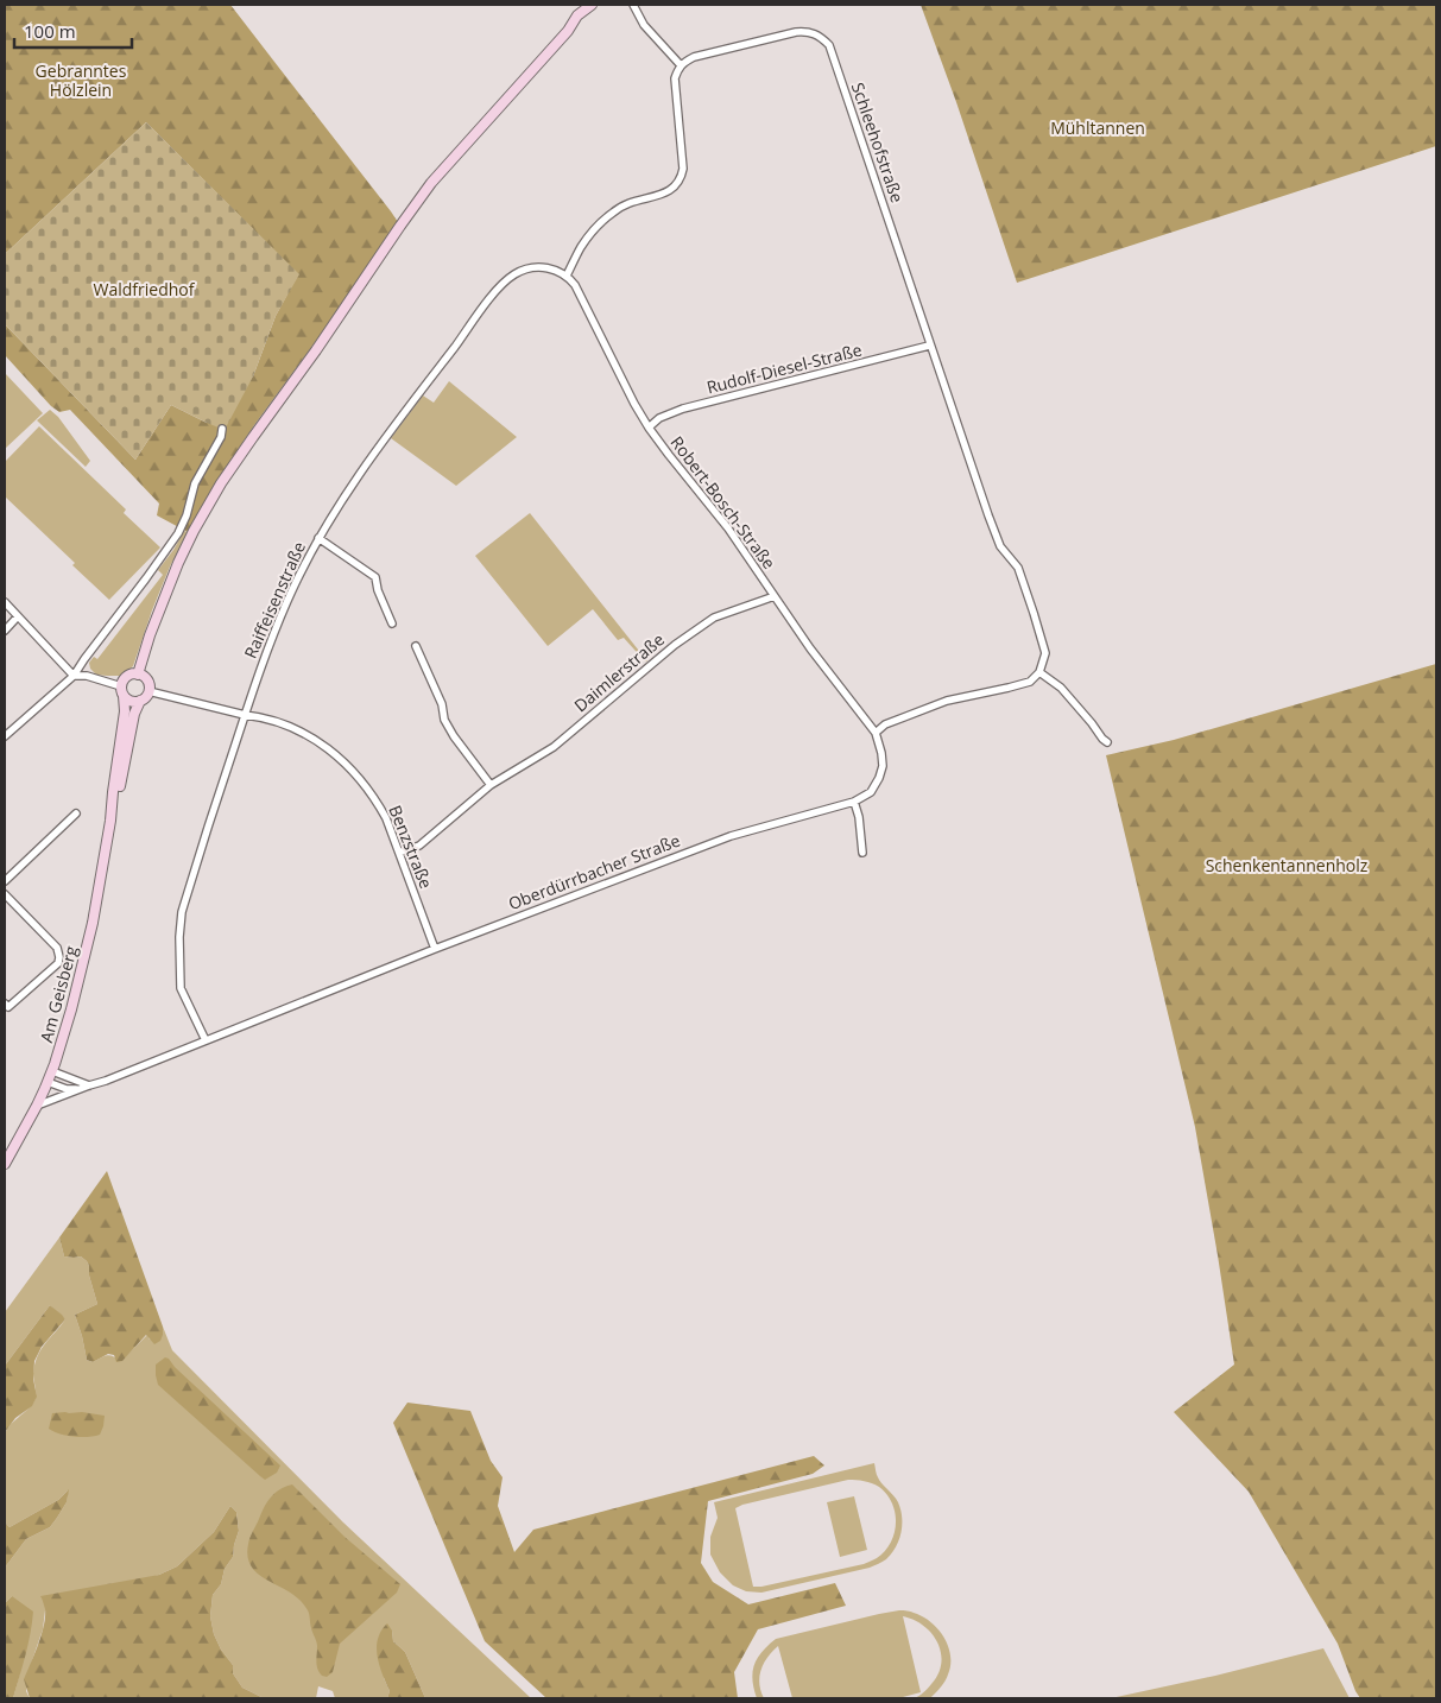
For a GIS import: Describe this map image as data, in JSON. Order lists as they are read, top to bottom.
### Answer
{
  "streets": {
    "street": [
      "Schleehofstraße",
      "Rudolf-Diesel-Straße",
      "Robert-Bosch-Straße",
      "Raiffeisenstraße",
      "Daimlerstraße",
      "Benzstraße",
      "Oberdürrbacher Straße",
      "Am Geisberg"
    ]
  },
  "crossings": [
    ["Schleehofstraße", "Rudolf-Diesel-Straße"],
    ["Rudolf-Diesel-Straße", "Robert-Bosch-Straße"],
    ["Robert-Bosch-Straße", "Raiffeisenstraße"],
    ["Robert-Bosch-Straße", "Daimlerstraße"],
    ["Robert-Bosch-Straße", "Oberdürrbacher Straße"],
    ["Raiffeisenstraße", "Benzstraße"],
    ["Raiffeisenstraße", "Oberdürrbacher Straße"],
    ["Daimlerstraße", "Benzstraße"],
    ["Benzstraße", "Oberdürrbacher Straße"],
    ["Benzstraße", "Am Geisberg"],
    ["Oberdürrbacher Straße", "Am Geisberg"]
  ],
  "parks": [
    "Gebranntes Hölzlein",
    "Mühltannen",
    "Waldfriedhof",
    "Schenkentannenholz"
  ],
  "scale_bar": "100 m"
}
